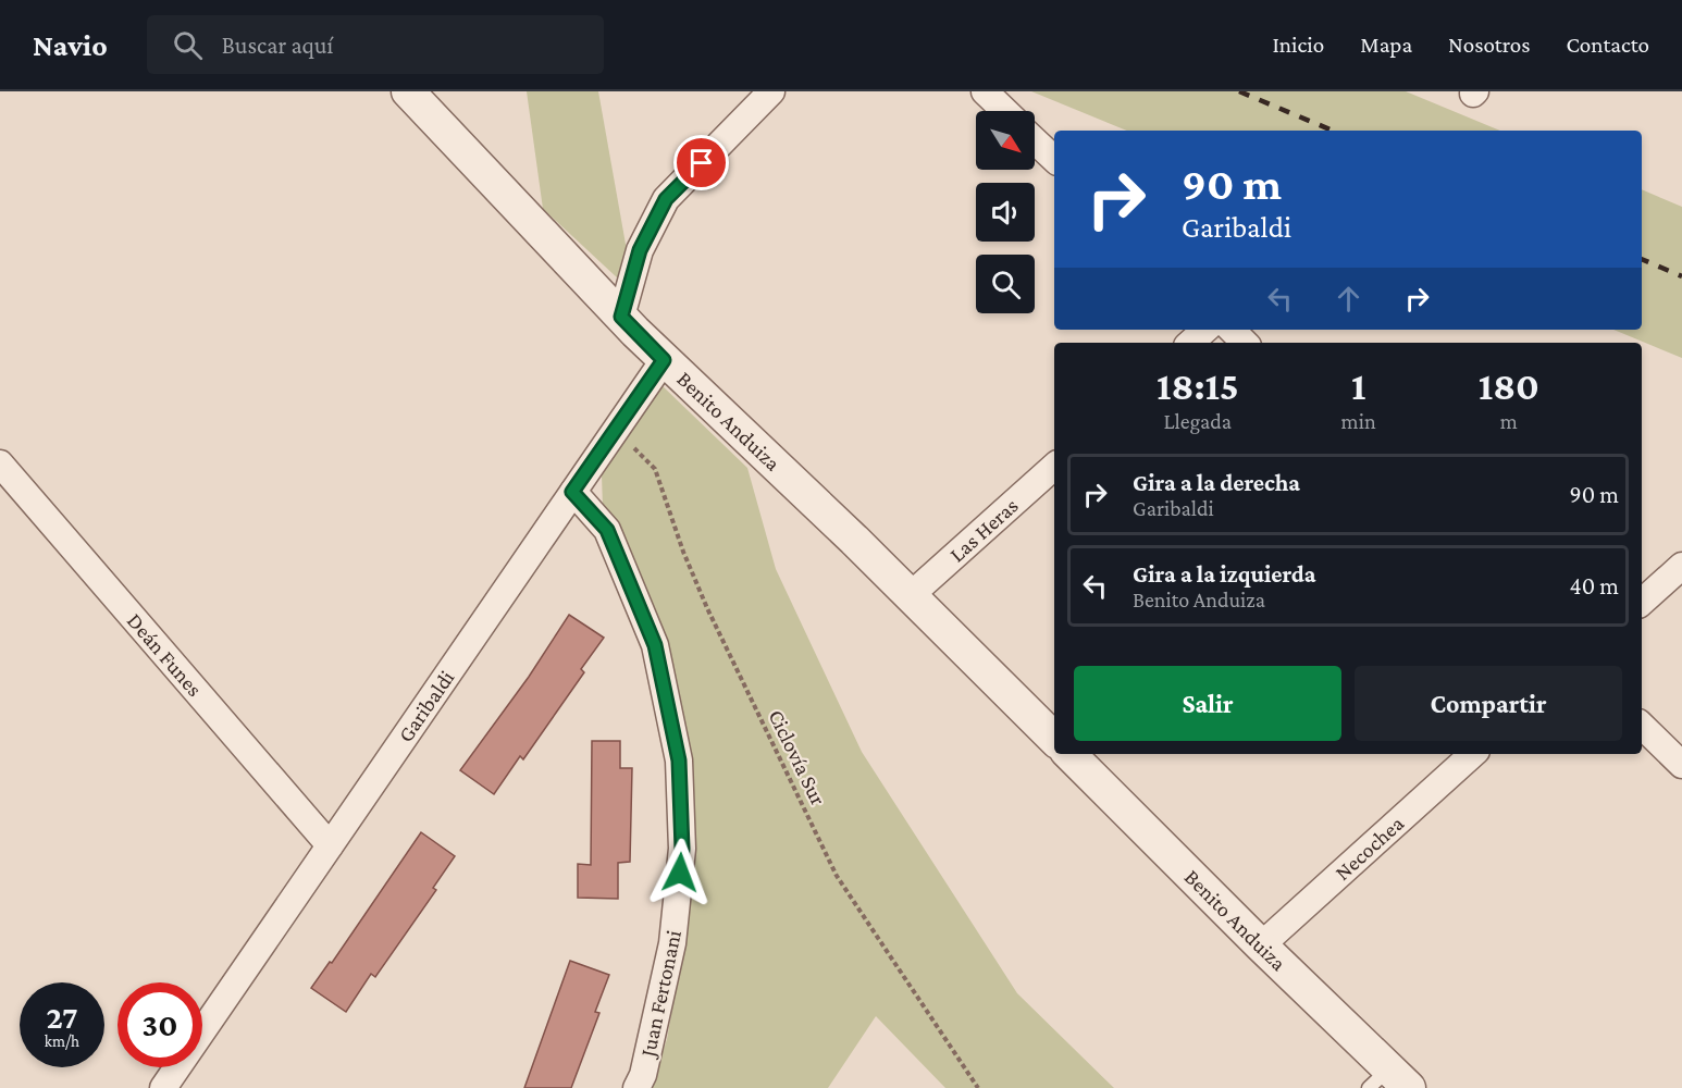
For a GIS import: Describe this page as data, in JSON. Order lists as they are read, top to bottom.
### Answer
{
  "streets": {
    "street": [
      "Benito Anduiza",
      "Las Heras",
      "Deán Funes",
      "Garibaldi",
      "Necochea",
      "Juan Fertonani"
    ],
    "path": ["Ciclovía Sur"]
  },
  "crossings": [
    ["Benito Anduiza", "Las Heras"],
    ["Benito Anduiza", "Garibaldi"],
    ["Benito Anduiza", "Necochea"],
    ["Deán Funes", "Garibaldi"],
    ["Garibaldi", "Ciclovía Sur"],
    ["Garibaldi", "Juan Fertonani"]
  ],
  "north": "bottom right",
  "page": {
    "header": "Navio",
    "search": "Buscar aquí",
    "nav": [
      "Inicio",
      "Mapa",
      "Nosotros",
      "Contacto"
    ],
    "turn": ["90 m", "Garibaldi"],
    "eta": [
      "18:15",
      "Llegada",
      "1",
      "min",
      "180",
      "m"
    ],
    "list": [
      {
        "name": "Gira a la derecha",
        "note": "Garibaldi",
        "value": "90 m"
      },
      {
        "name": "Gira a la izquierda",
        "note": "Benito Anduiza",
        "value": "40 m"
      }
    ],
    "buttons": ["Salir", "Compartir"],
    "speed": "27 km/h",
    "limit": "30"
  }
}
